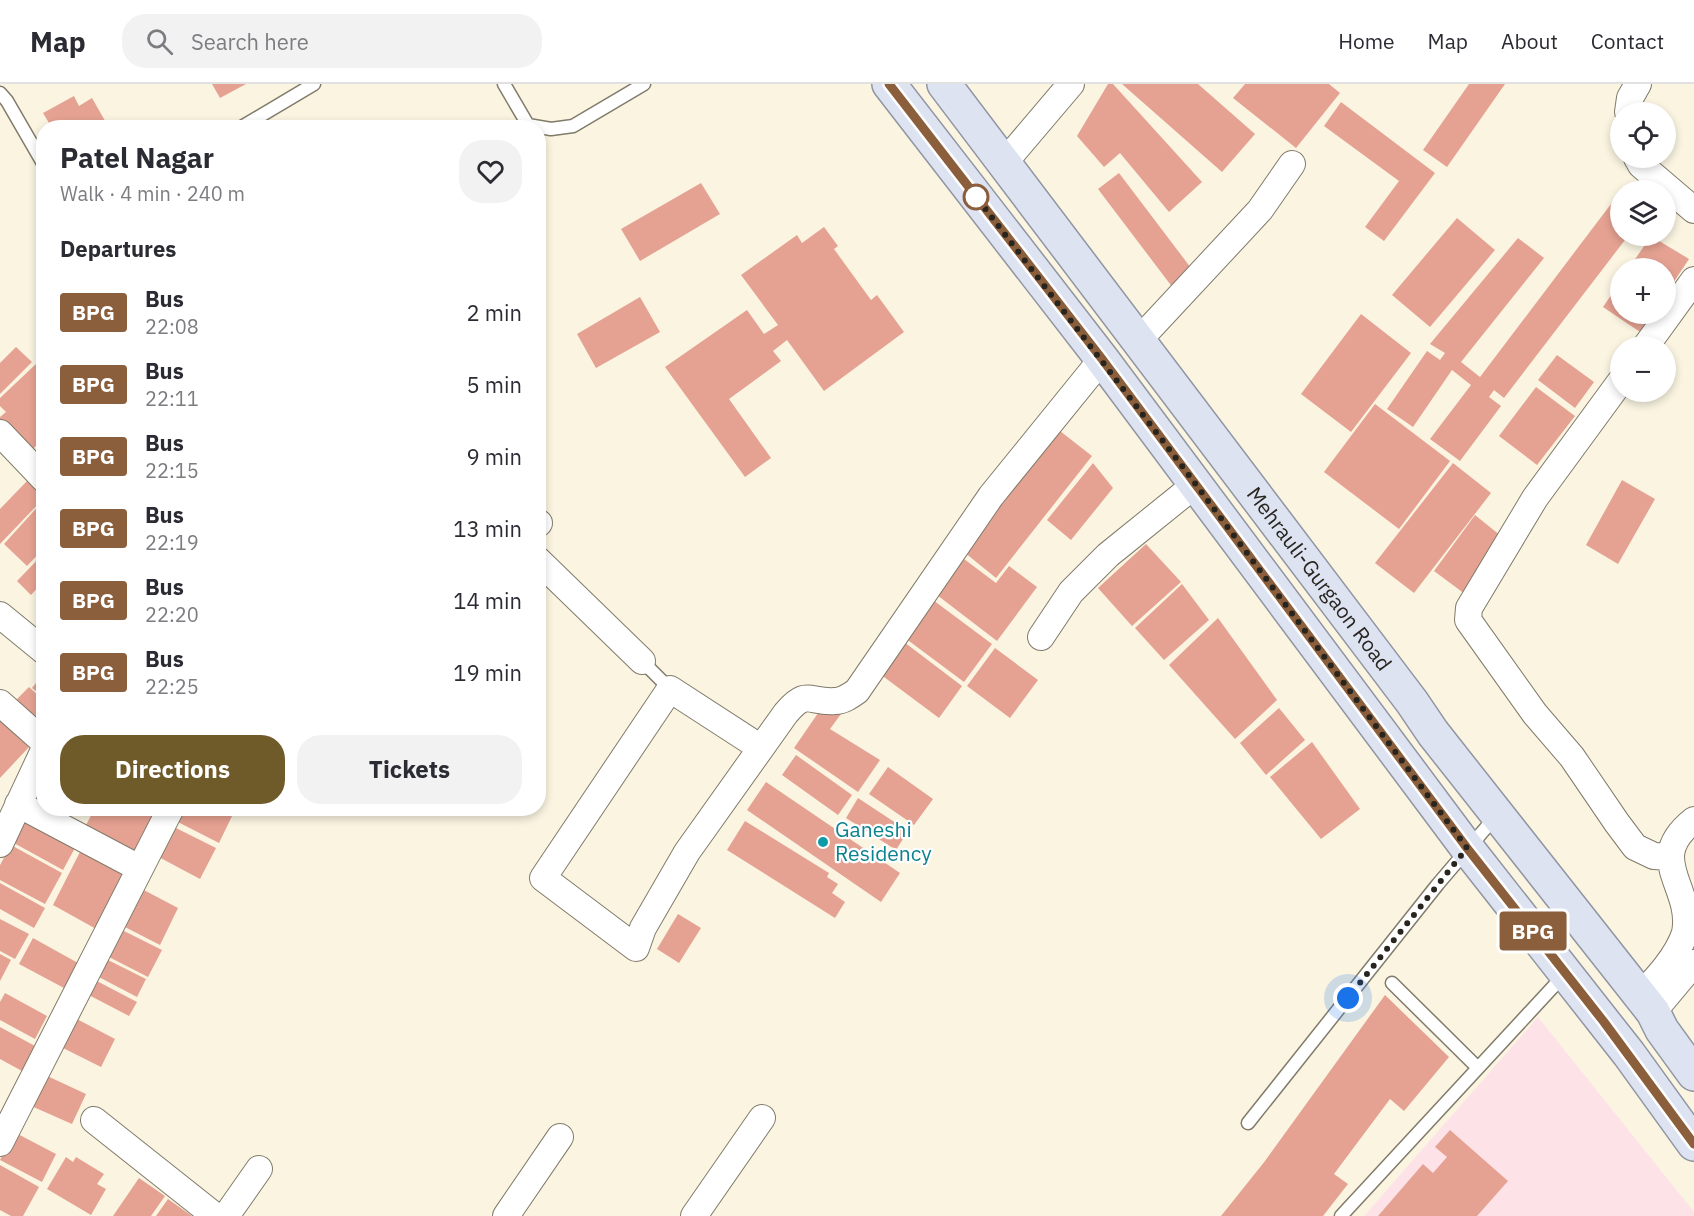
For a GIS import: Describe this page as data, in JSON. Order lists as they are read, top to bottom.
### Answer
{
  "streets": {
    "main road": ["Mehrauli-Gurgaon Road"]
  },
  "places": ["Ganeshi Residency"],
  "lines": ["bus line BPG"],
  "page": {
    "header": "Map",
    "search": "Search here",
    "nav": [
      "Home",
      "Map",
      "About",
      "Contact"
    ],
    "on_map": "BPG",
    "map_buttons": ["+", "−"],
    "heading": [
      ["Patel Nagar", "Walk · 4 min · 240 m"],
      "Departures"
    ],
    "list": [
      {
        "mark": "BPG",
        "name": "Bus",
        "note": "22:08",
        "value": "2 min"
      },
      {
        "mark": "BPG",
        "name": "Bus",
        "note": "22:11",
        "value": "5 min"
      },
      {
        "mark": "BPG",
        "name": "Bus",
        "note": "22:15",
        "value": "9 min"
      },
      {
        "mark": "BPG",
        "name": "Bus",
        "note": "22:19",
        "value": "13 min"
      },
      {
        "mark": "BPG",
        "name": "Bus",
        "note": "22:20",
        "value": "14 min"
      },
      {
        "mark": "BPG",
        "name": "Bus",
        "note": "22:25",
        "value": "19 min"
      }
    ],
    "buttons": ["Directions", "Tickets"]
  }
}
